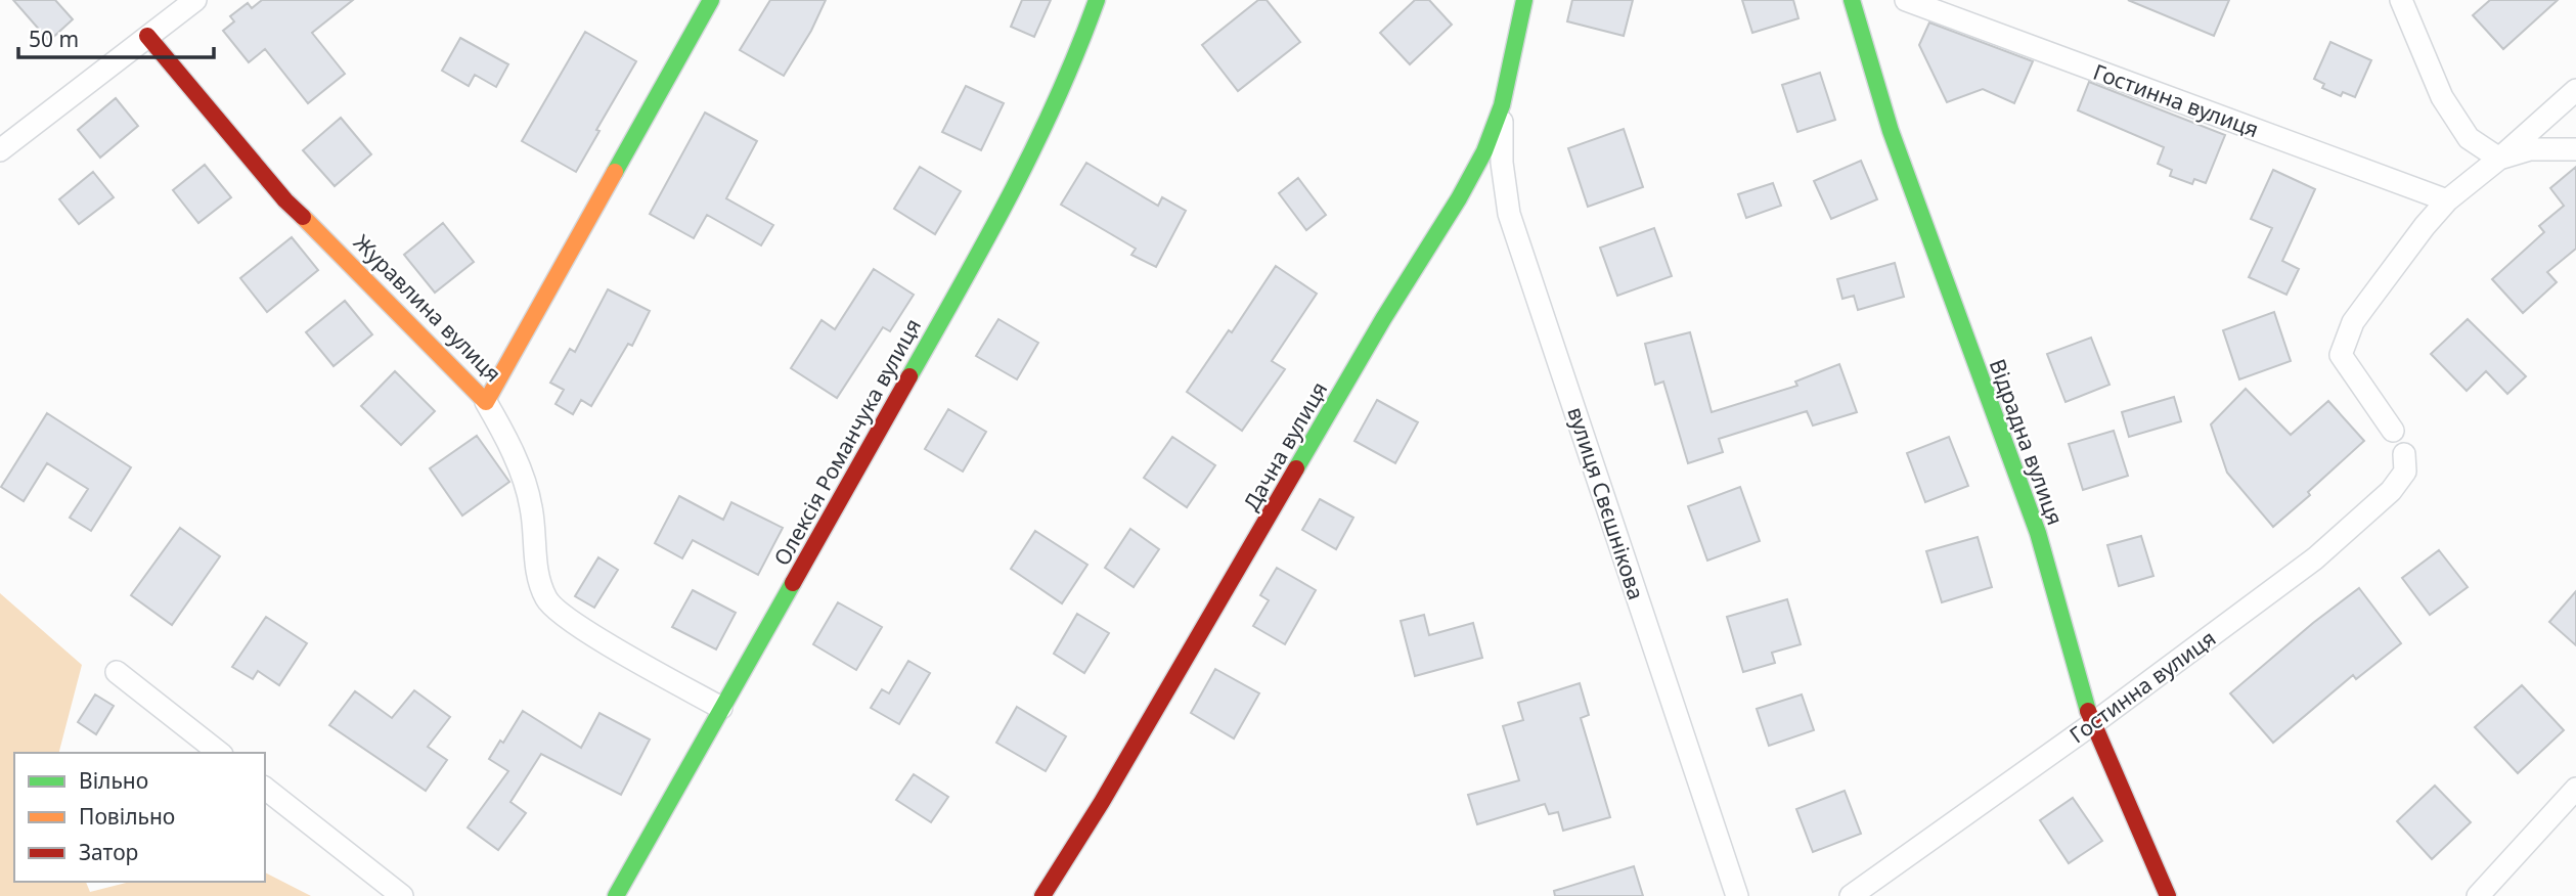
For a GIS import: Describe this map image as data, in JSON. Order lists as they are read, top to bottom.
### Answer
{
  "streets": {
    "street": [
      "Гостинна вулиця",
      "Журавлина вулиця",
      "Олексія Романчука вулиця",
      "Відрадна вулиця",
      "Дачна вулиця",
      "вулиця Свєшнікова"
    ]
  },
  "crossings": [
    ["Гостинна вулиця", "Відрадна вулиця"],
    ["Дачна вулиця", "вулиця Свєшнікова"]
  ],
  "legend": ["Вільно", "Повільно", "Затор"],
  "scale_bar": "50 m"
}
